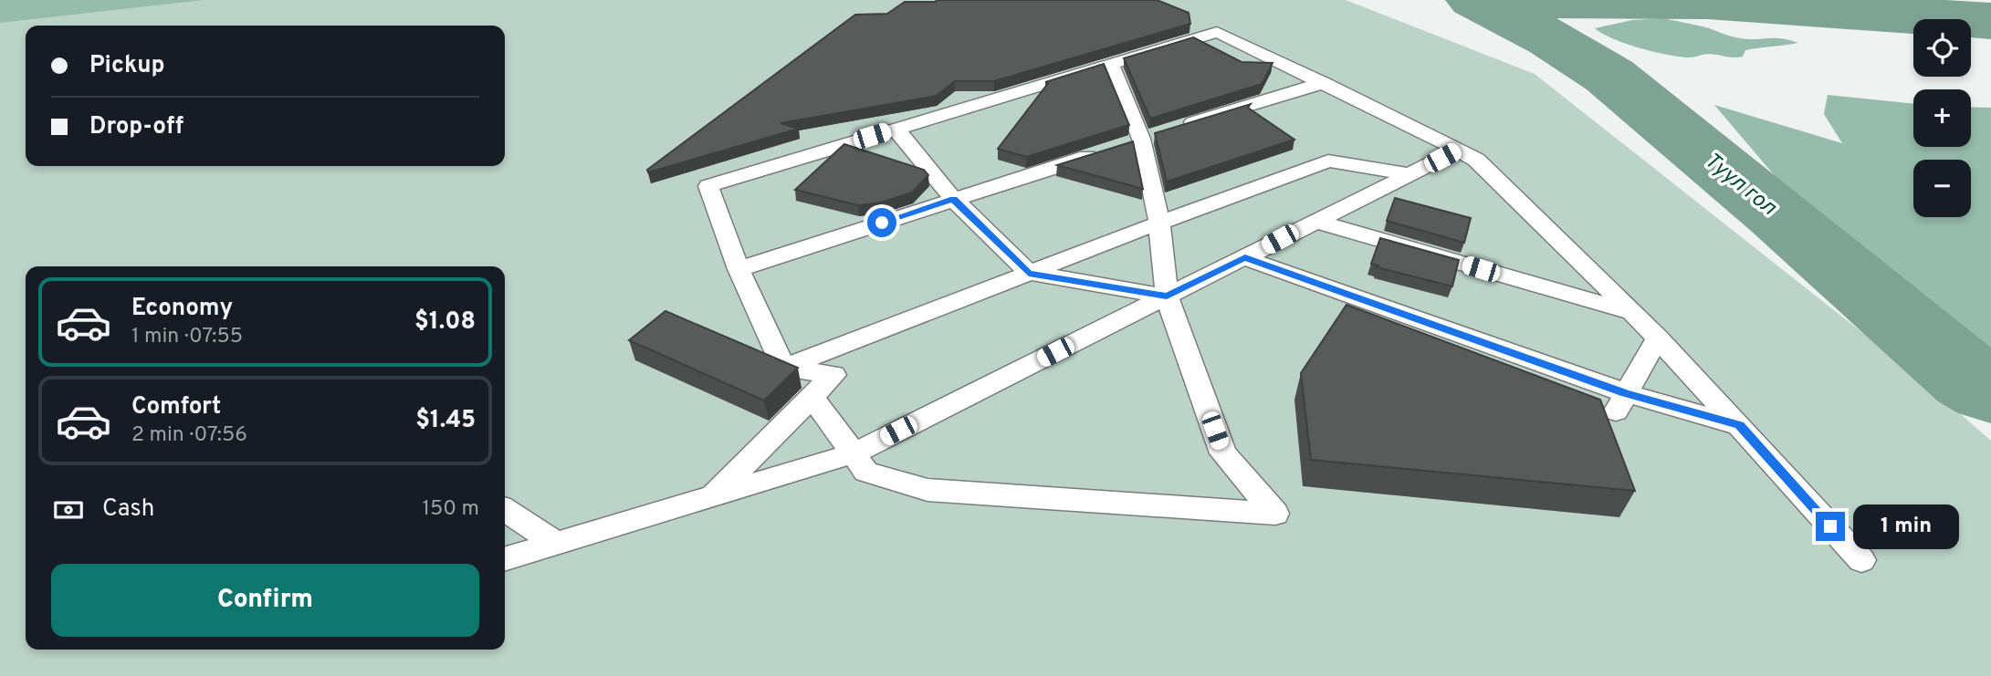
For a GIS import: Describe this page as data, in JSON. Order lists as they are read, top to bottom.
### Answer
{
  "water": ["Туул гол"],
  "page": {
    "map_buttons": ["+", "−"],
    "banner": ["Pickup", "Drop-off"],
    "list": [
      {
        "name": "Economy",
        "note": "1 min · 07:55",
        "value": "$1.08"
      },
      {
        "name": "Comfort",
        "note": "2 min · 07:56",
        "value": "$1.45"
      }
    ],
    "pay": ["Cash", "150 m"],
    "bubble": "1 min",
    "buttons": "Confirm"
  }
}
